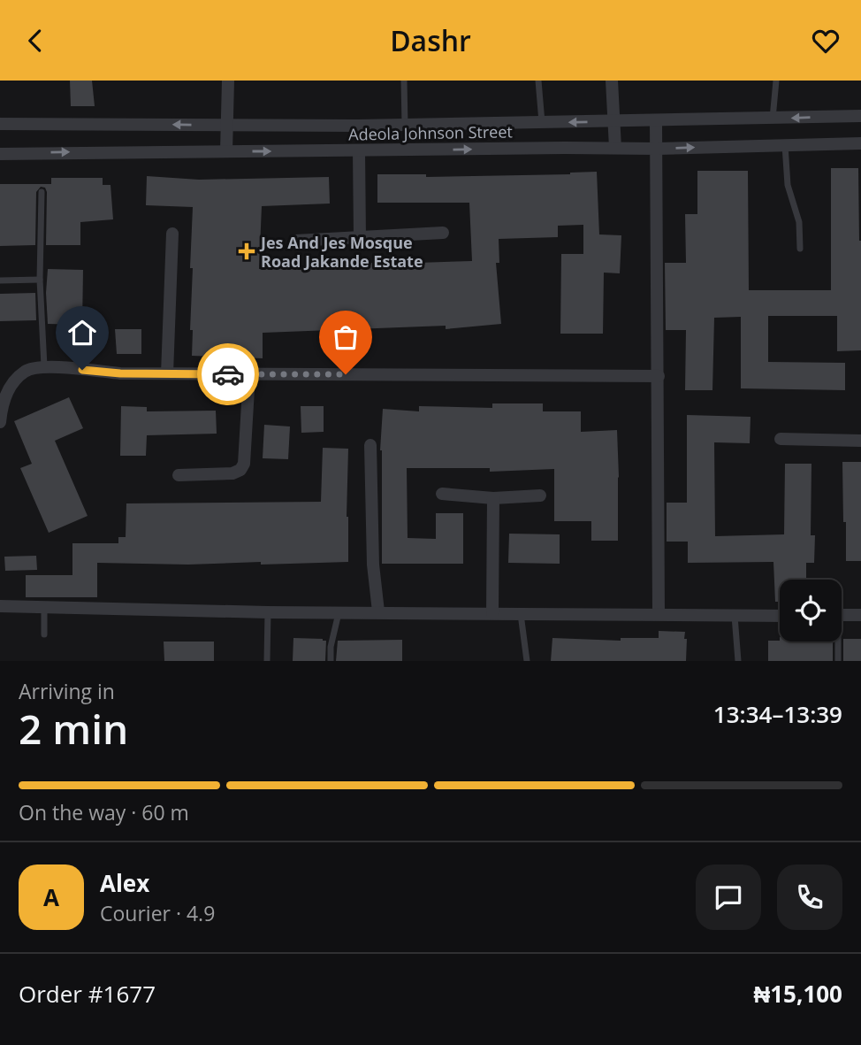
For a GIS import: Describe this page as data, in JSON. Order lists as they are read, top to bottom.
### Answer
{
  "streets": {
    "street": ["Adeola Johnson Street"]
  },
  "places": {
    "health": ["Jes And Jes Mosque Road Jakande Estate"]
  },
  "page": {
    "header": "Dashr",
    "heading": ["2 min", "Arriving in", "13:34–13:39"],
    "panel": [
      "Alex",
      "Courier · 4.9",
      "Order #1677",
      "₦15,100"
    ],
    "bar": "On the way · 60 m",
    "round": "A"
  }
}
